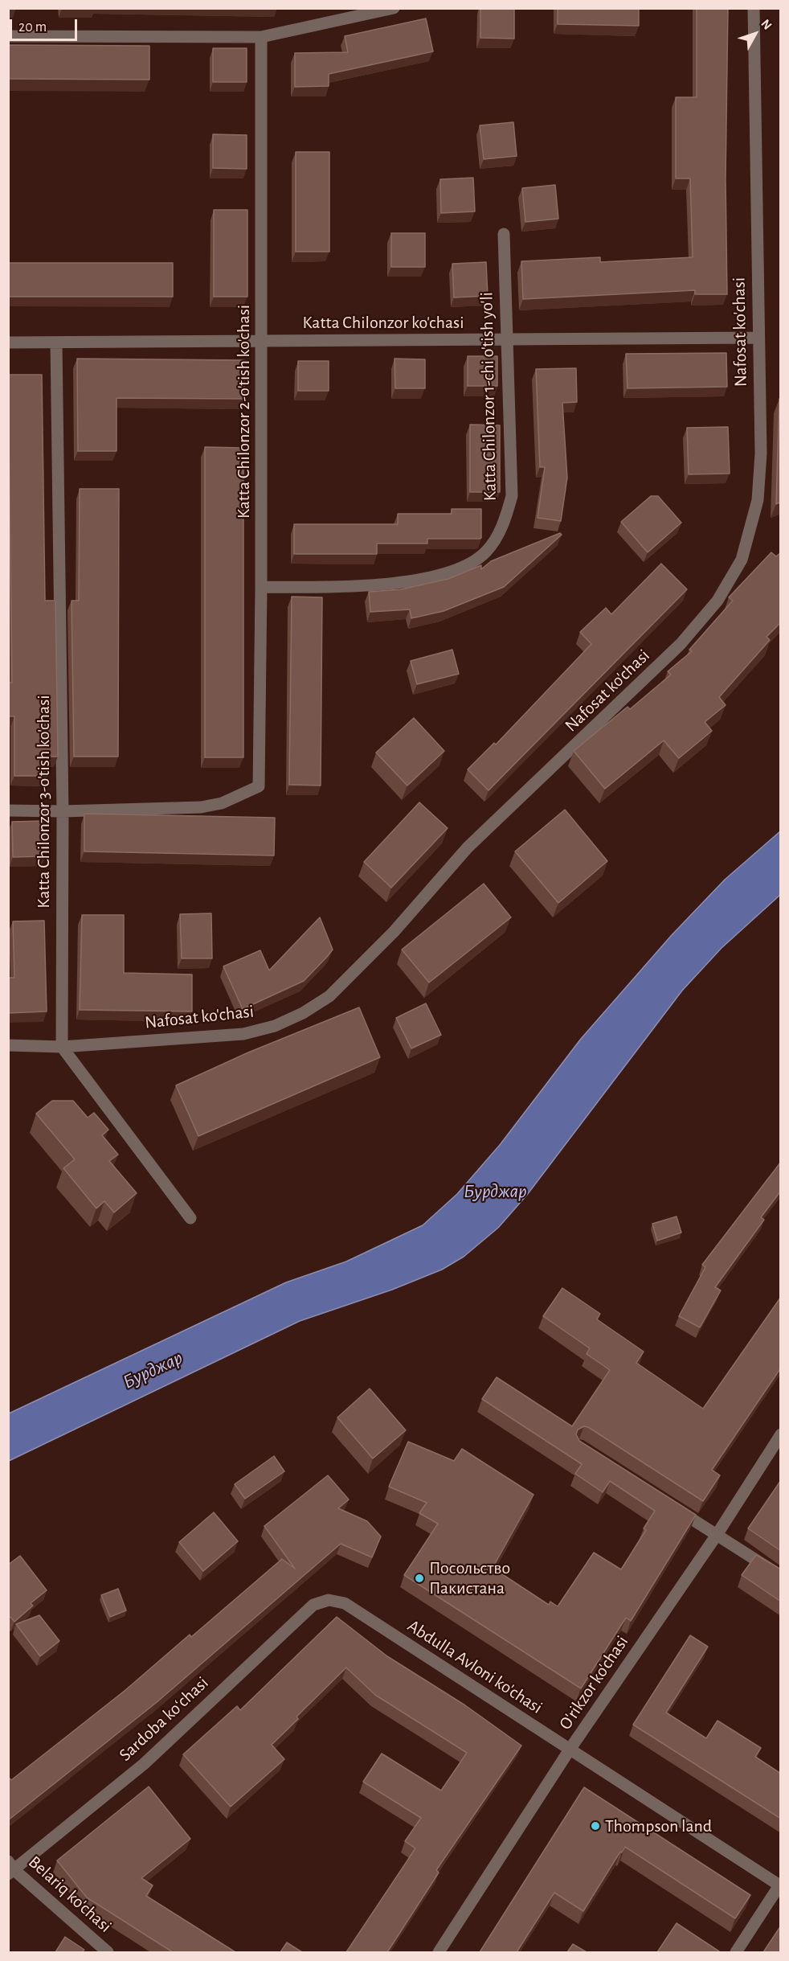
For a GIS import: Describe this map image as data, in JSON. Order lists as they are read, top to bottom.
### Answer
{
  "streets": {
    "street": [
      "Katta Chilonzor ko'chasi",
      "Nafosat ko'chasi",
      "Katta Chilonzor 1-chi o'tish yo'li",
      "Katta Chilonzor 2-o'tish ko'chasi",
      "Katta Chilonzor 3-o'tish ko'chasi",
      "Abdulla Avloni ko'chasi",
      "O'rikzor ko'chasi",
      "Sardoba koʻchasi",
      "Belariq ko'chasi"
    ]
  },
  "crossings": [
    ["Katta Chilonzor ko'chasi", "Nafosat ko'chasi"],
    ["Katta Chilonzor ko'chasi", "Katta Chilonzor 1-chi o'tish yo'li"],
    ["Katta Chilonzor ko'chasi", "Katta Chilonzor 2-o'tish ko'chasi"],
    ["Katta Chilonzor ko'chasi", "Katta Chilonzor 3-o'tish ko'chasi"],
    ["Nafosat ko'chasi", "Katta Chilonzor 3-o'tish ko'chasi"],
    ["Katta Chilonzor 1-chi o'tish yo'li", "Katta Chilonzor 2-o'tish ko'chasi"],
    ["Katta Chilonzor 2-o'tish ko'chasi", "Katta Chilonzor 3-o'tish ko'chasi"],
    ["Abdulla Avloni ko'chasi", "O'rikzor ko'chasi"],
    ["Abdulla Avloni ko'chasi", "Sardoba koʻchasi"],
    ["Sardoba koʻchasi", "Belariq ko'chasi"]
  ],
  "water": ["Бурджар"],
  "places": ["Посольство Пакистана", "Thompson land"],
  "scale_bar": "20 m",
  "north": "top right"
}
